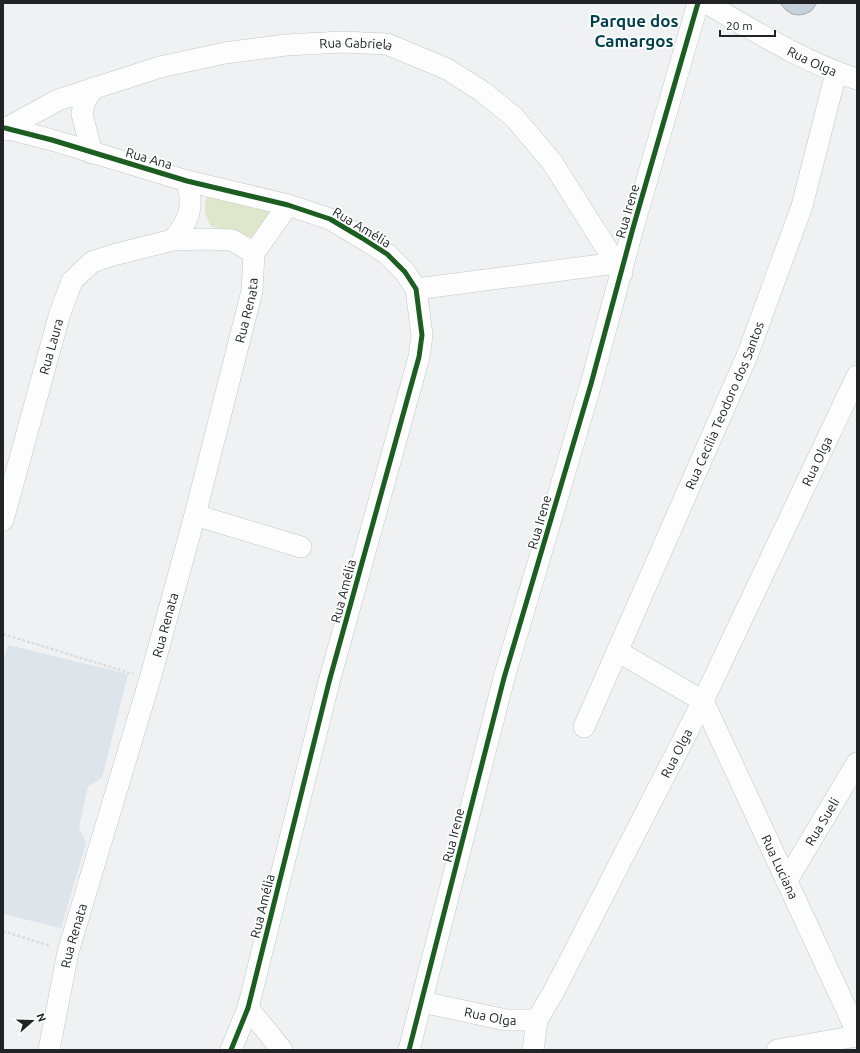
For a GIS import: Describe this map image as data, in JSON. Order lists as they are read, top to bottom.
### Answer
{
  "streets": {
    "street": [
      "Rua Gabriela",
      "Rua Olga",
      "Rua Ana",
      "Rua Irene",
      "Rua Amélia",
      "Rua Renata",
      "Rua Laura",
      "Rua Cecilia Teodoro dos Santos",
      "Rua Sueli",
      "Rua Luciana"
    ]
  },
  "crossings": [
    ["Rua Gabriela", "Rua Ana"],
    ["Rua Gabriela", "Rua Irene"],
    ["Rua Olga", "Rua Irene"],
    ["Rua Olga", "Rua Cecilia Teodoro dos Santos"],
    ["Rua Olga", "Rua Luciana"],
    ["Rua Ana", "Rua Amélia"],
    ["Rua Renata", "Rua Laura"],
    ["Rua Sueli", "Rua Luciana"]
  ],
  "districts": ["Parque dos Camargos"],
  "scale_bar": "20 m",
  "north": "right"
}
